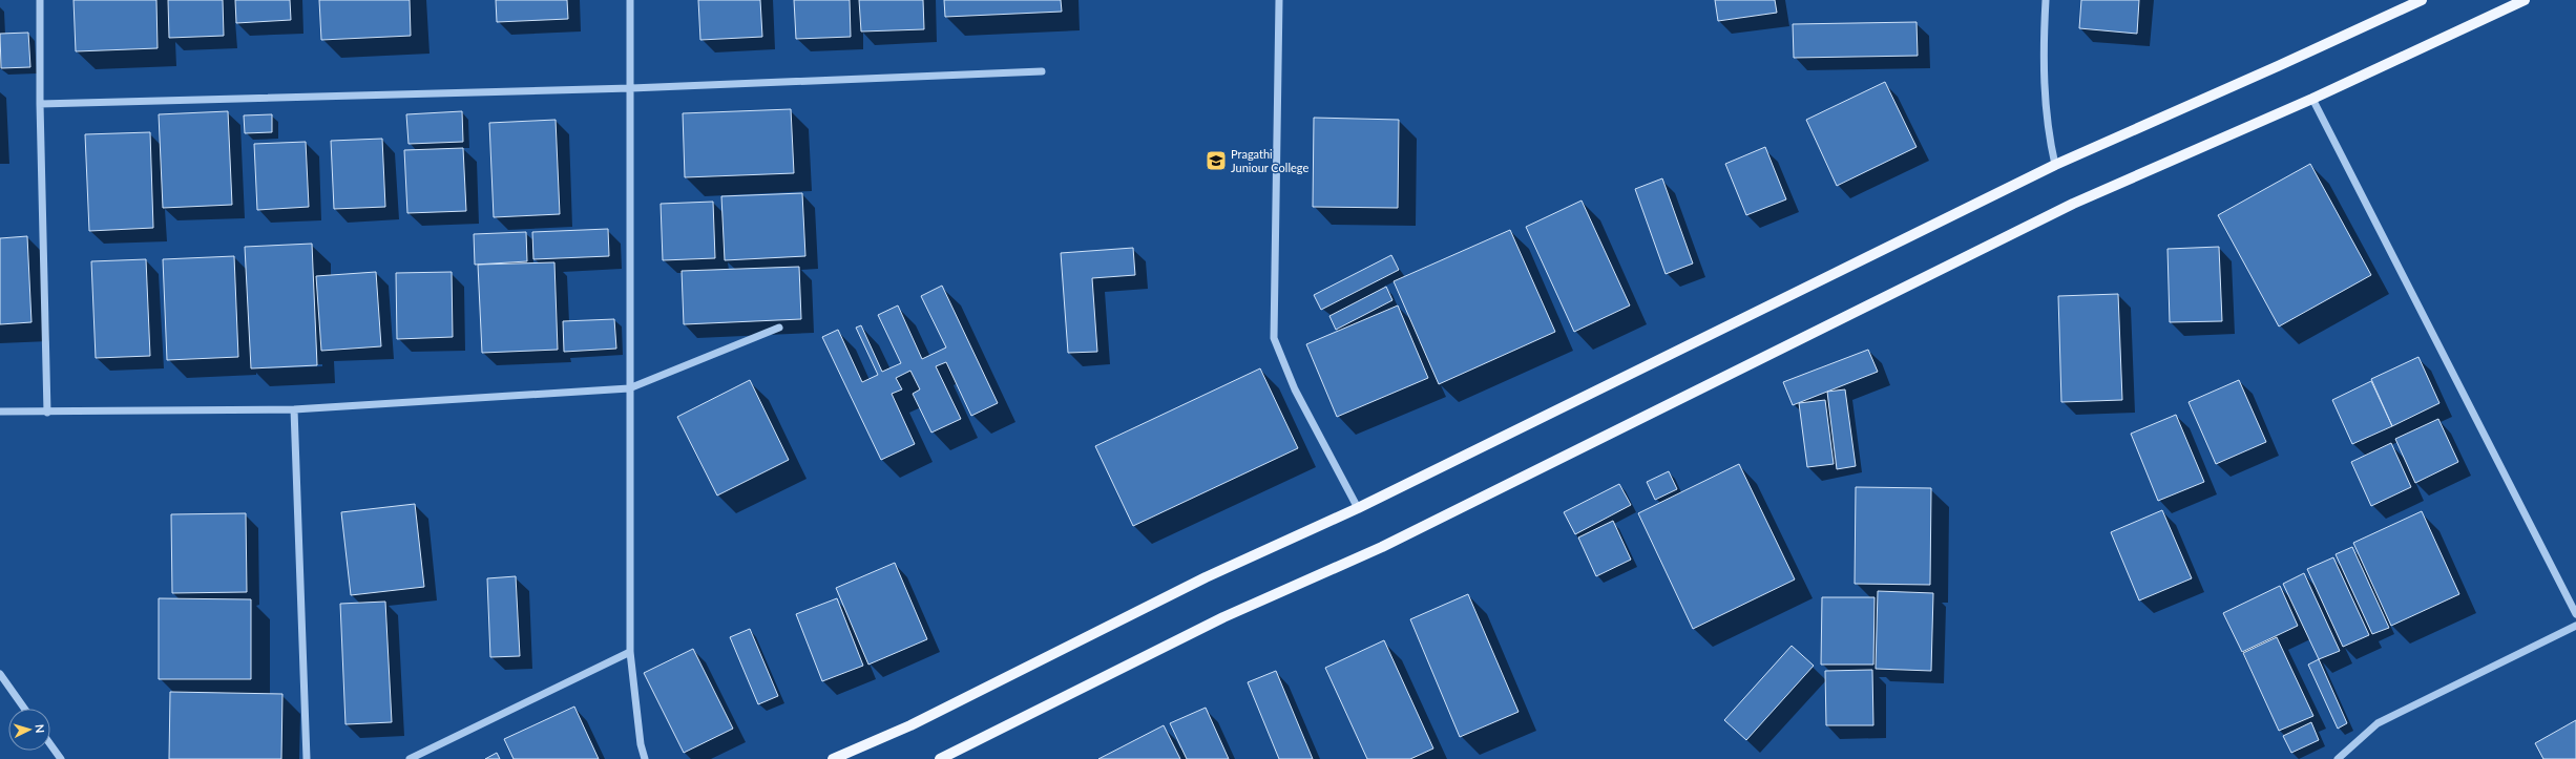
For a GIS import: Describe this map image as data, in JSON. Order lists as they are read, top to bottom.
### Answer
{
  "places": {
    "school or university": ["Pragathi Juniour College"]
  },
  "north": "right"
}
